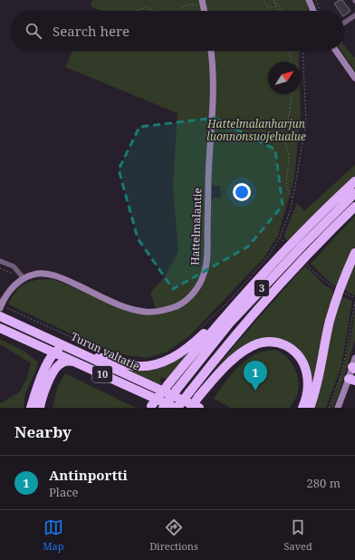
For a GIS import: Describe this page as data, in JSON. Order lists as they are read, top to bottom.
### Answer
{
  "streets": {
    "highway": ["3", "Turun valtatie", "10"],
    "street": ["Hattelmalantie"]
  },
  "crossings": [
    ["3", "Turun valtatie"]
  ],
  "parks": ["Hattelmalanharjun luonnonsuojelualue"],
  "north": "top right",
  "page": {
    "search": "Search here",
    "pins": "1",
    "heading": "Nearby",
    "list": [
      {
        "mark": "1",
        "name": "Antinportti",
        "note": "Place",
        "value": "280 m"
      }
    ],
    "nav": ["Map", "Directions", "Saved"]
  }
}
